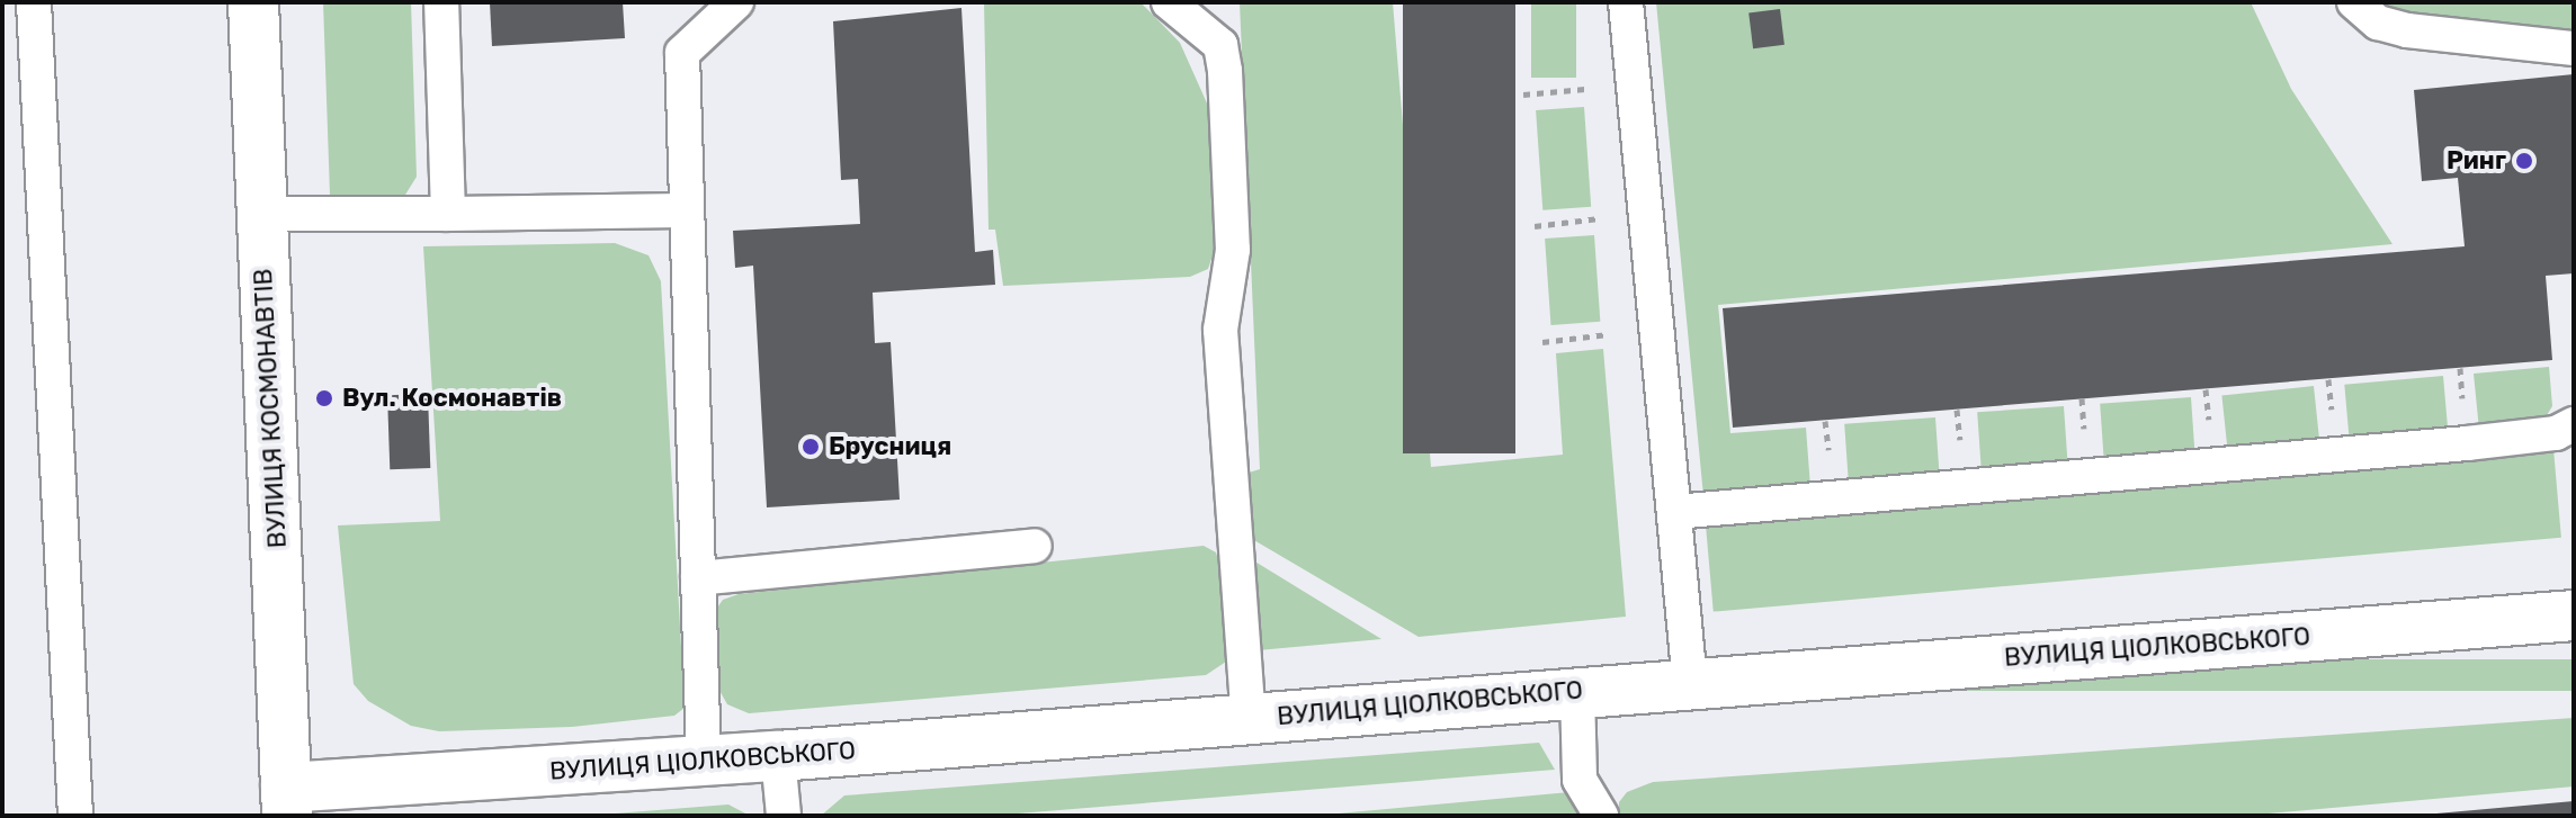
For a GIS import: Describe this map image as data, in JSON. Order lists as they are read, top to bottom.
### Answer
{
  "streets": {
    "street": ["ВУЛИЦЯ КОСМОНАВТІВ", "ВУЛИЦЯ ЦІОЛКОВСЬКОГО"]
  },
  "crossings": [
    ["ВУЛИЦЯ КОСМОНАВТІВ", "ВУЛИЦЯ ЦІОЛКОВСЬКОГО"]
  ],
  "places": ["Ринг", "Вул. Космонавтів", "Брусниця"]
}
